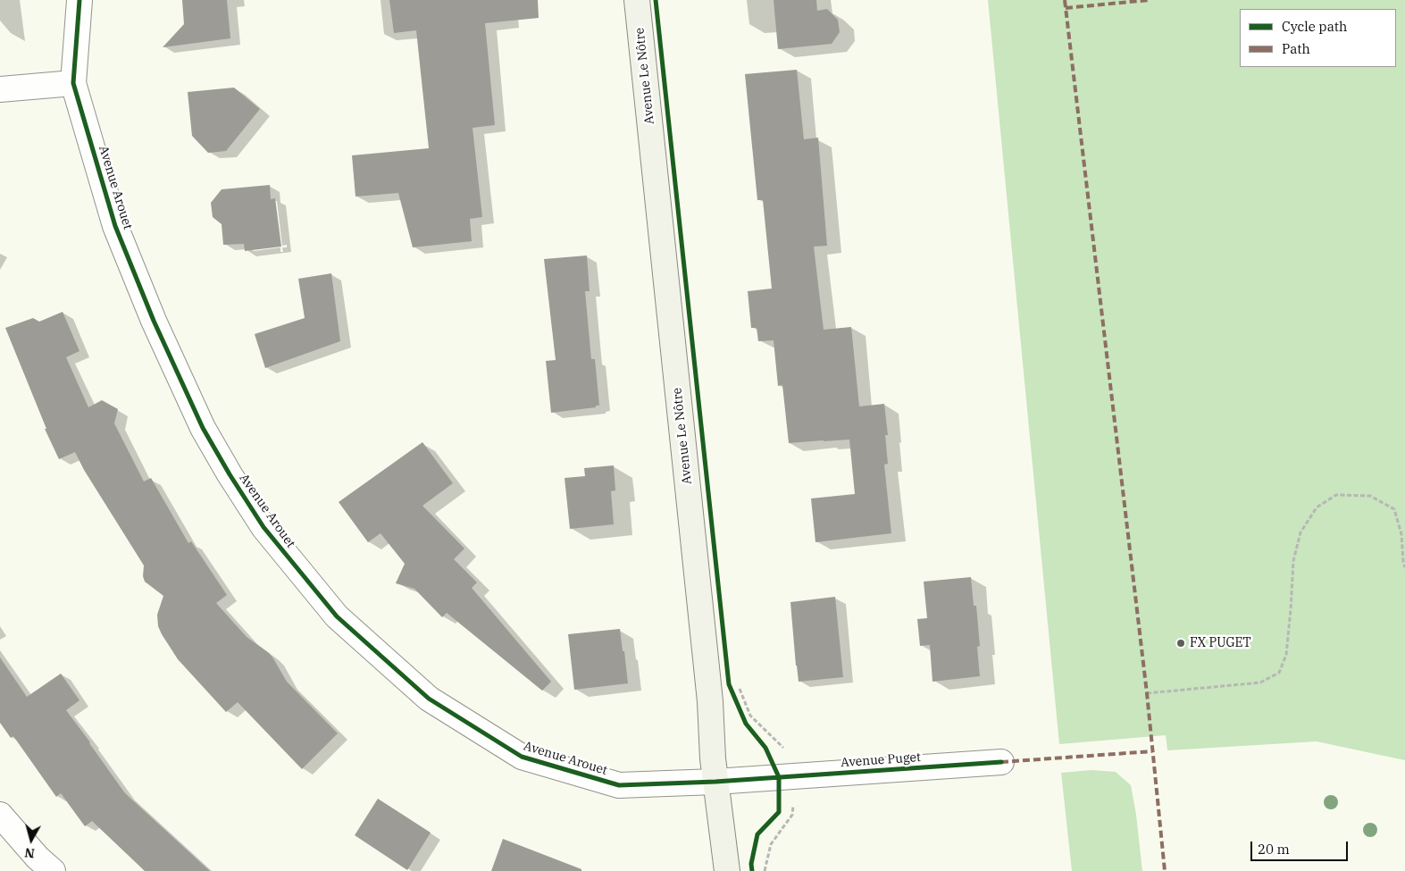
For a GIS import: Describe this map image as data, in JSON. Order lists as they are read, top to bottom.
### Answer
{
  "streets": {
    "main road": ["Avenue Le Nôtre"],
    "street": ["Avenue Arouet", "Avenue Puget"]
  },
  "crossings": [
    ["Avenue Le Nôtre", "Avenue Arouet"],
    ["Avenue Arouet", "Avenue Puget"]
  ],
  "places": ["FX PUGET"],
  "legend": ["Cycle path", "Path"],
  "scale_bar": "20 m",
  "north": "bottom"
}
